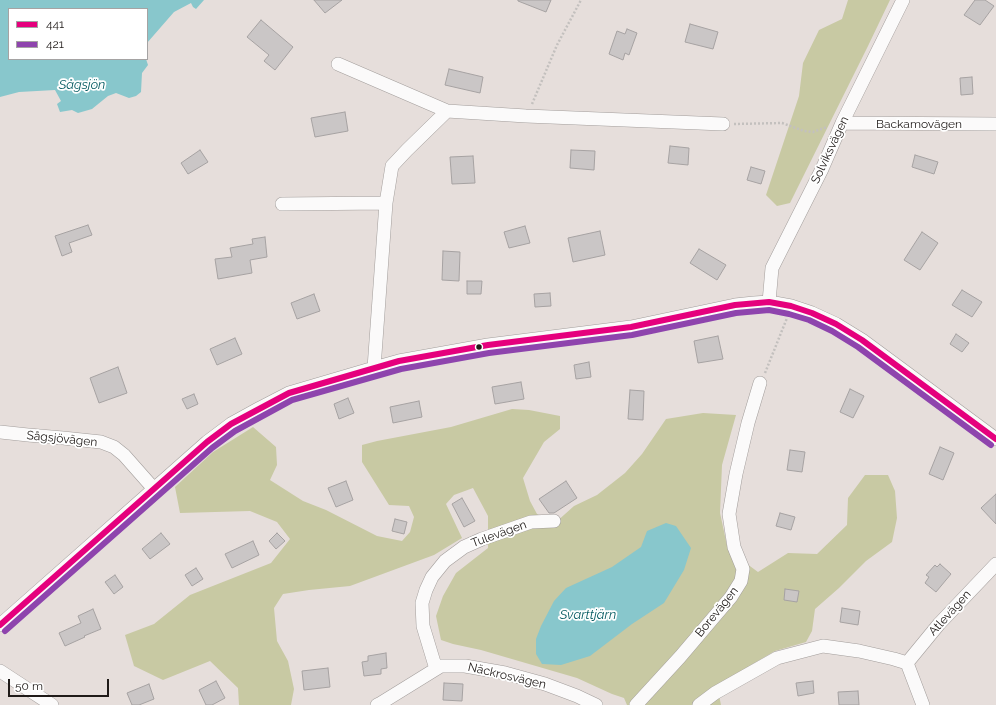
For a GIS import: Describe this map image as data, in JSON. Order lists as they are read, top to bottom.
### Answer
{
  "streets": {
    "street": [
      "Backamovägen",
      "Solviksvägen",
      "Sågsjövägen",
      "Tulevägen",
      "Borevägen",
      "Atlevägen",
      "Näckrosvägen"
    ]
  },
  "crossings": [
    ["Backamovägen", "Solviksvägen"],
    ["Tulevägen", "Näckrosvägen"]
  ],
  "water": ["Sågsjön", "Svarttjärn"],
  "lines": ["transit line 441", "transit line 421"],
  "legend": ["441", "421"],
  "scale_bar": "50 m"
}
